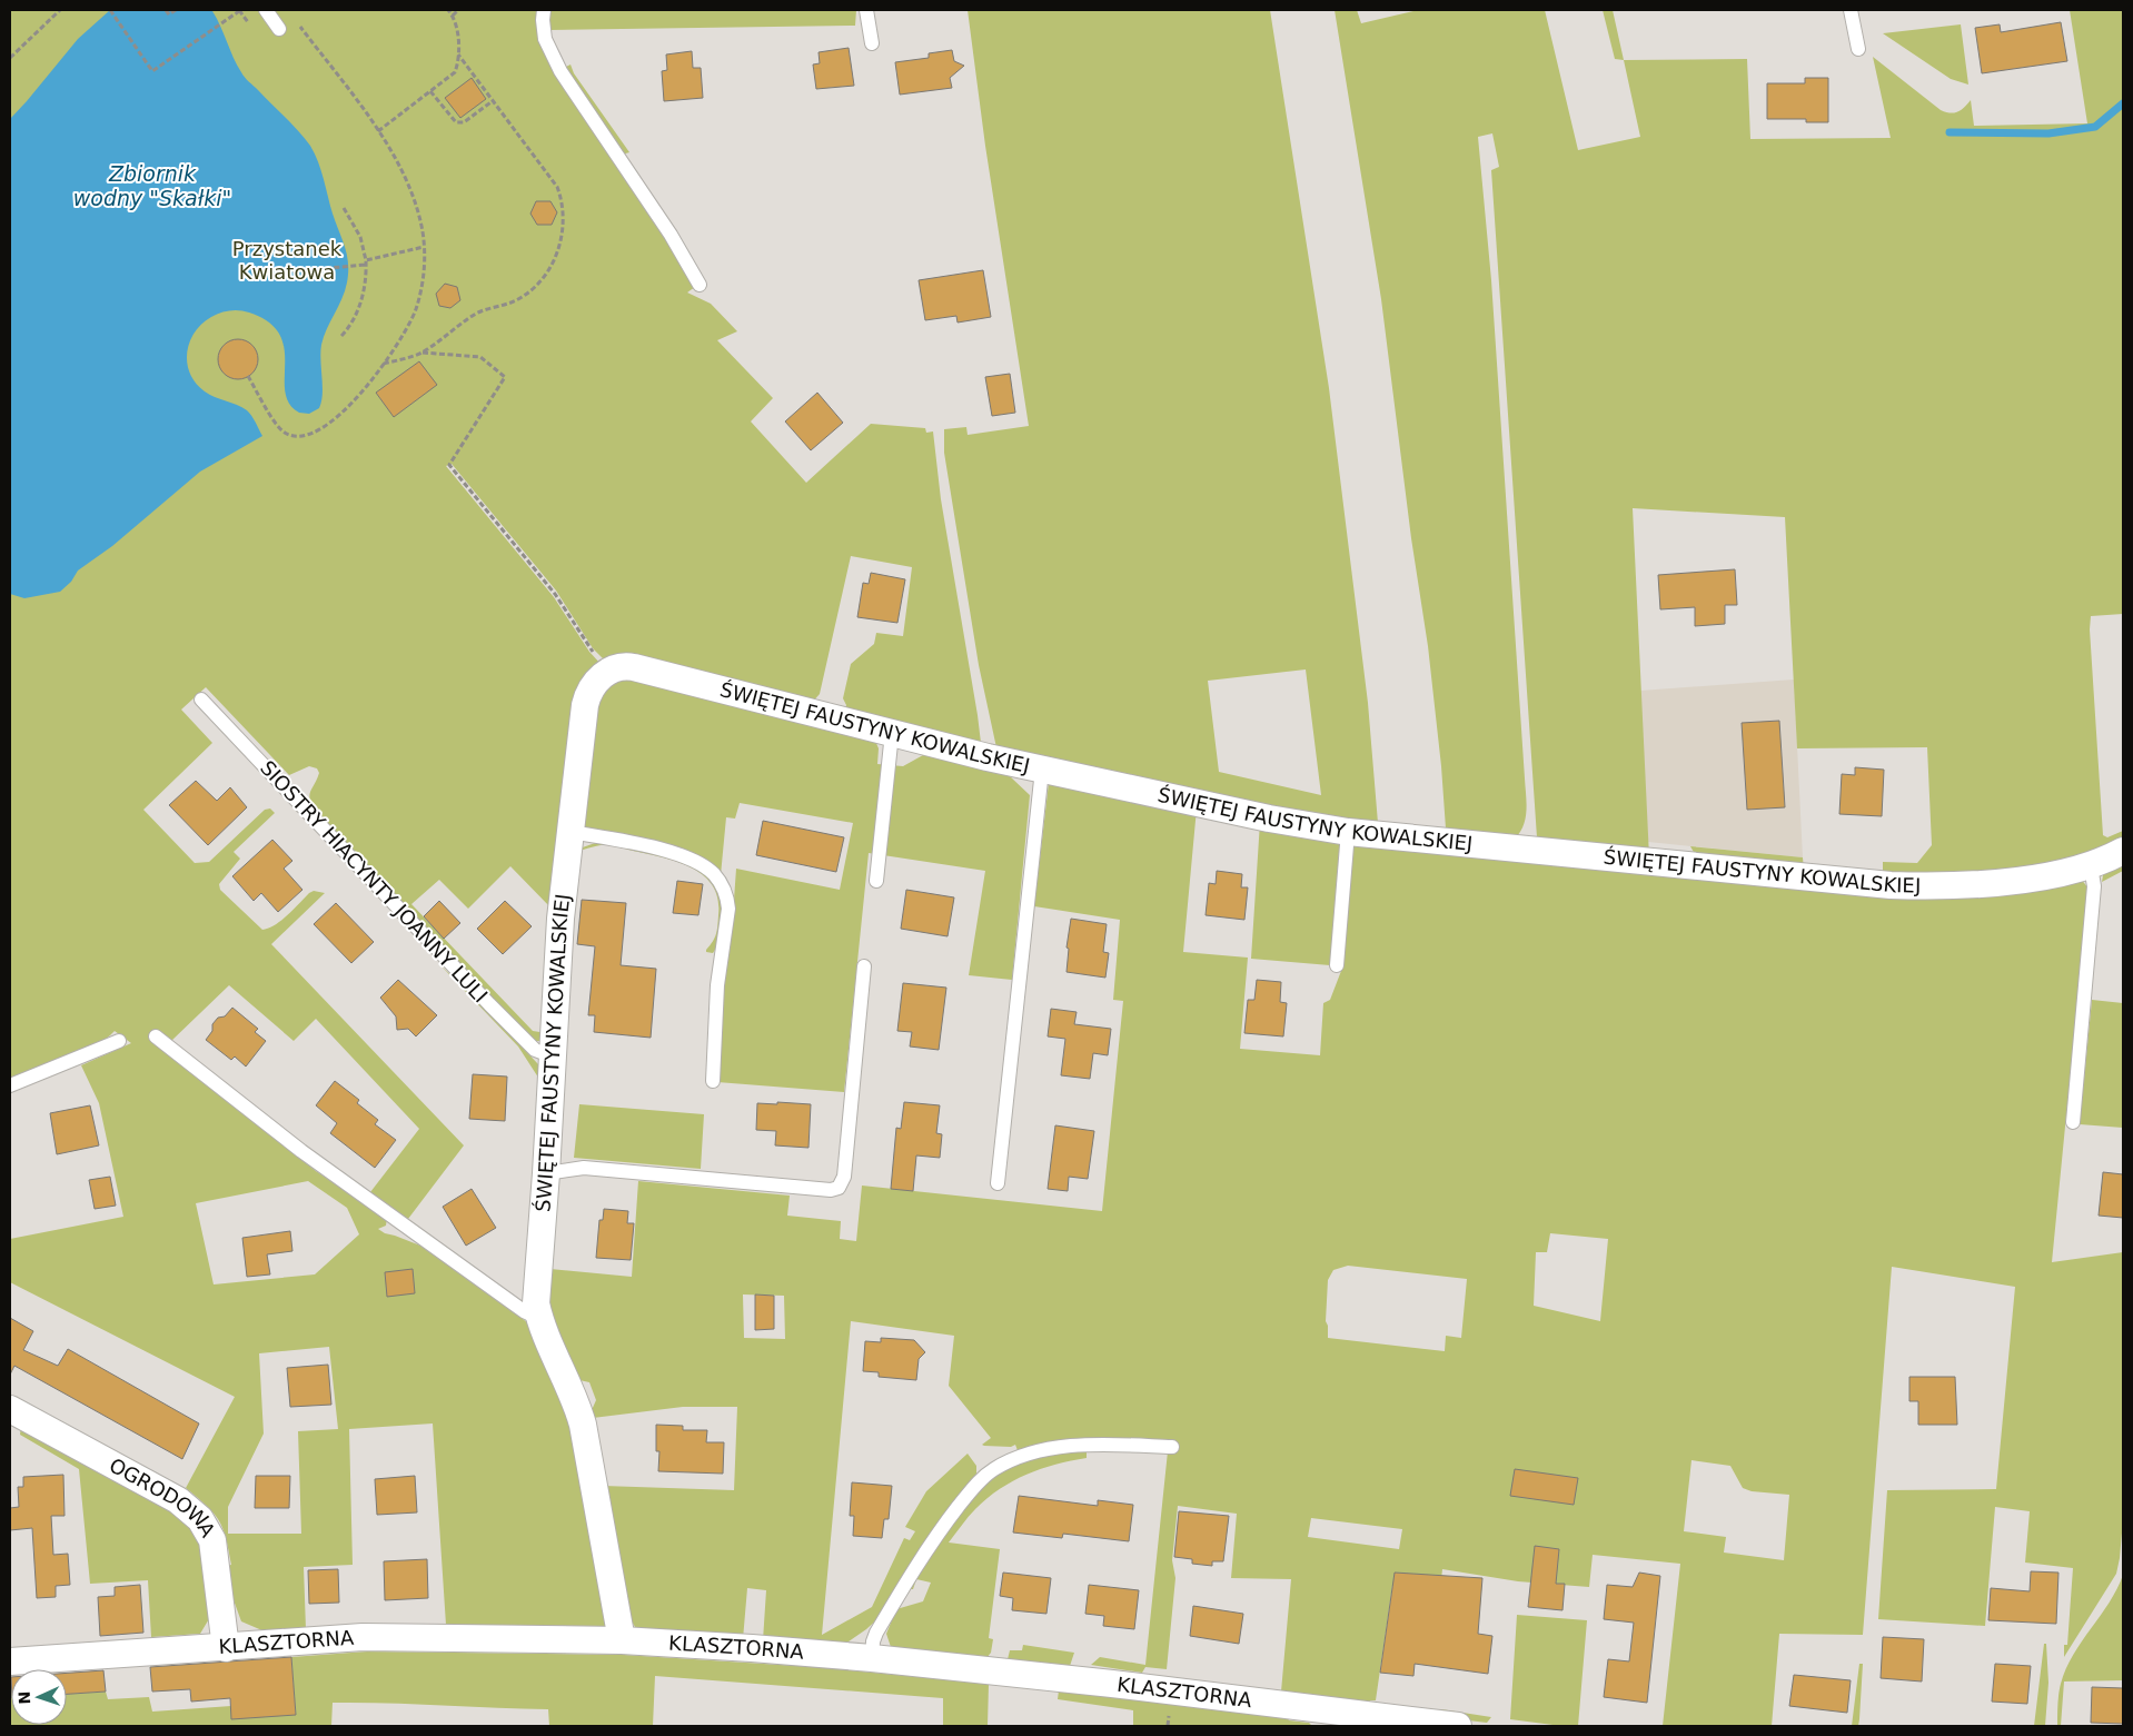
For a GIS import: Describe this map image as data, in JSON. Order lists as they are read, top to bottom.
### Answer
{
  "streets": {
    "street": ["ŚWIĘTEJ FAUSTYNY KOWALSKIEJ", "OGRODOWA", "KLASZTORNA"],
    "lane": ["SIOSTRY HIACYNTY JOANNY LULI"]
  },
  "crossings": [
    ["ŚWIĘTEJ FAUSTYNY KOWALSKIEJ", "SIOSTRY HIACYNTY JOANNY LULI"],
    ["ŚWIĘTEJ FAUSTYNY KOWALSKIEJ", "KLASZTORNA"],
    ["OGRODOWA", "KLASZTORNA"]
  ],
  "water": ["Zbiornik wodny \"Skałki\""],
  "parks": ["Przystanek Kwiatowa"],
  "north": "left"
}
